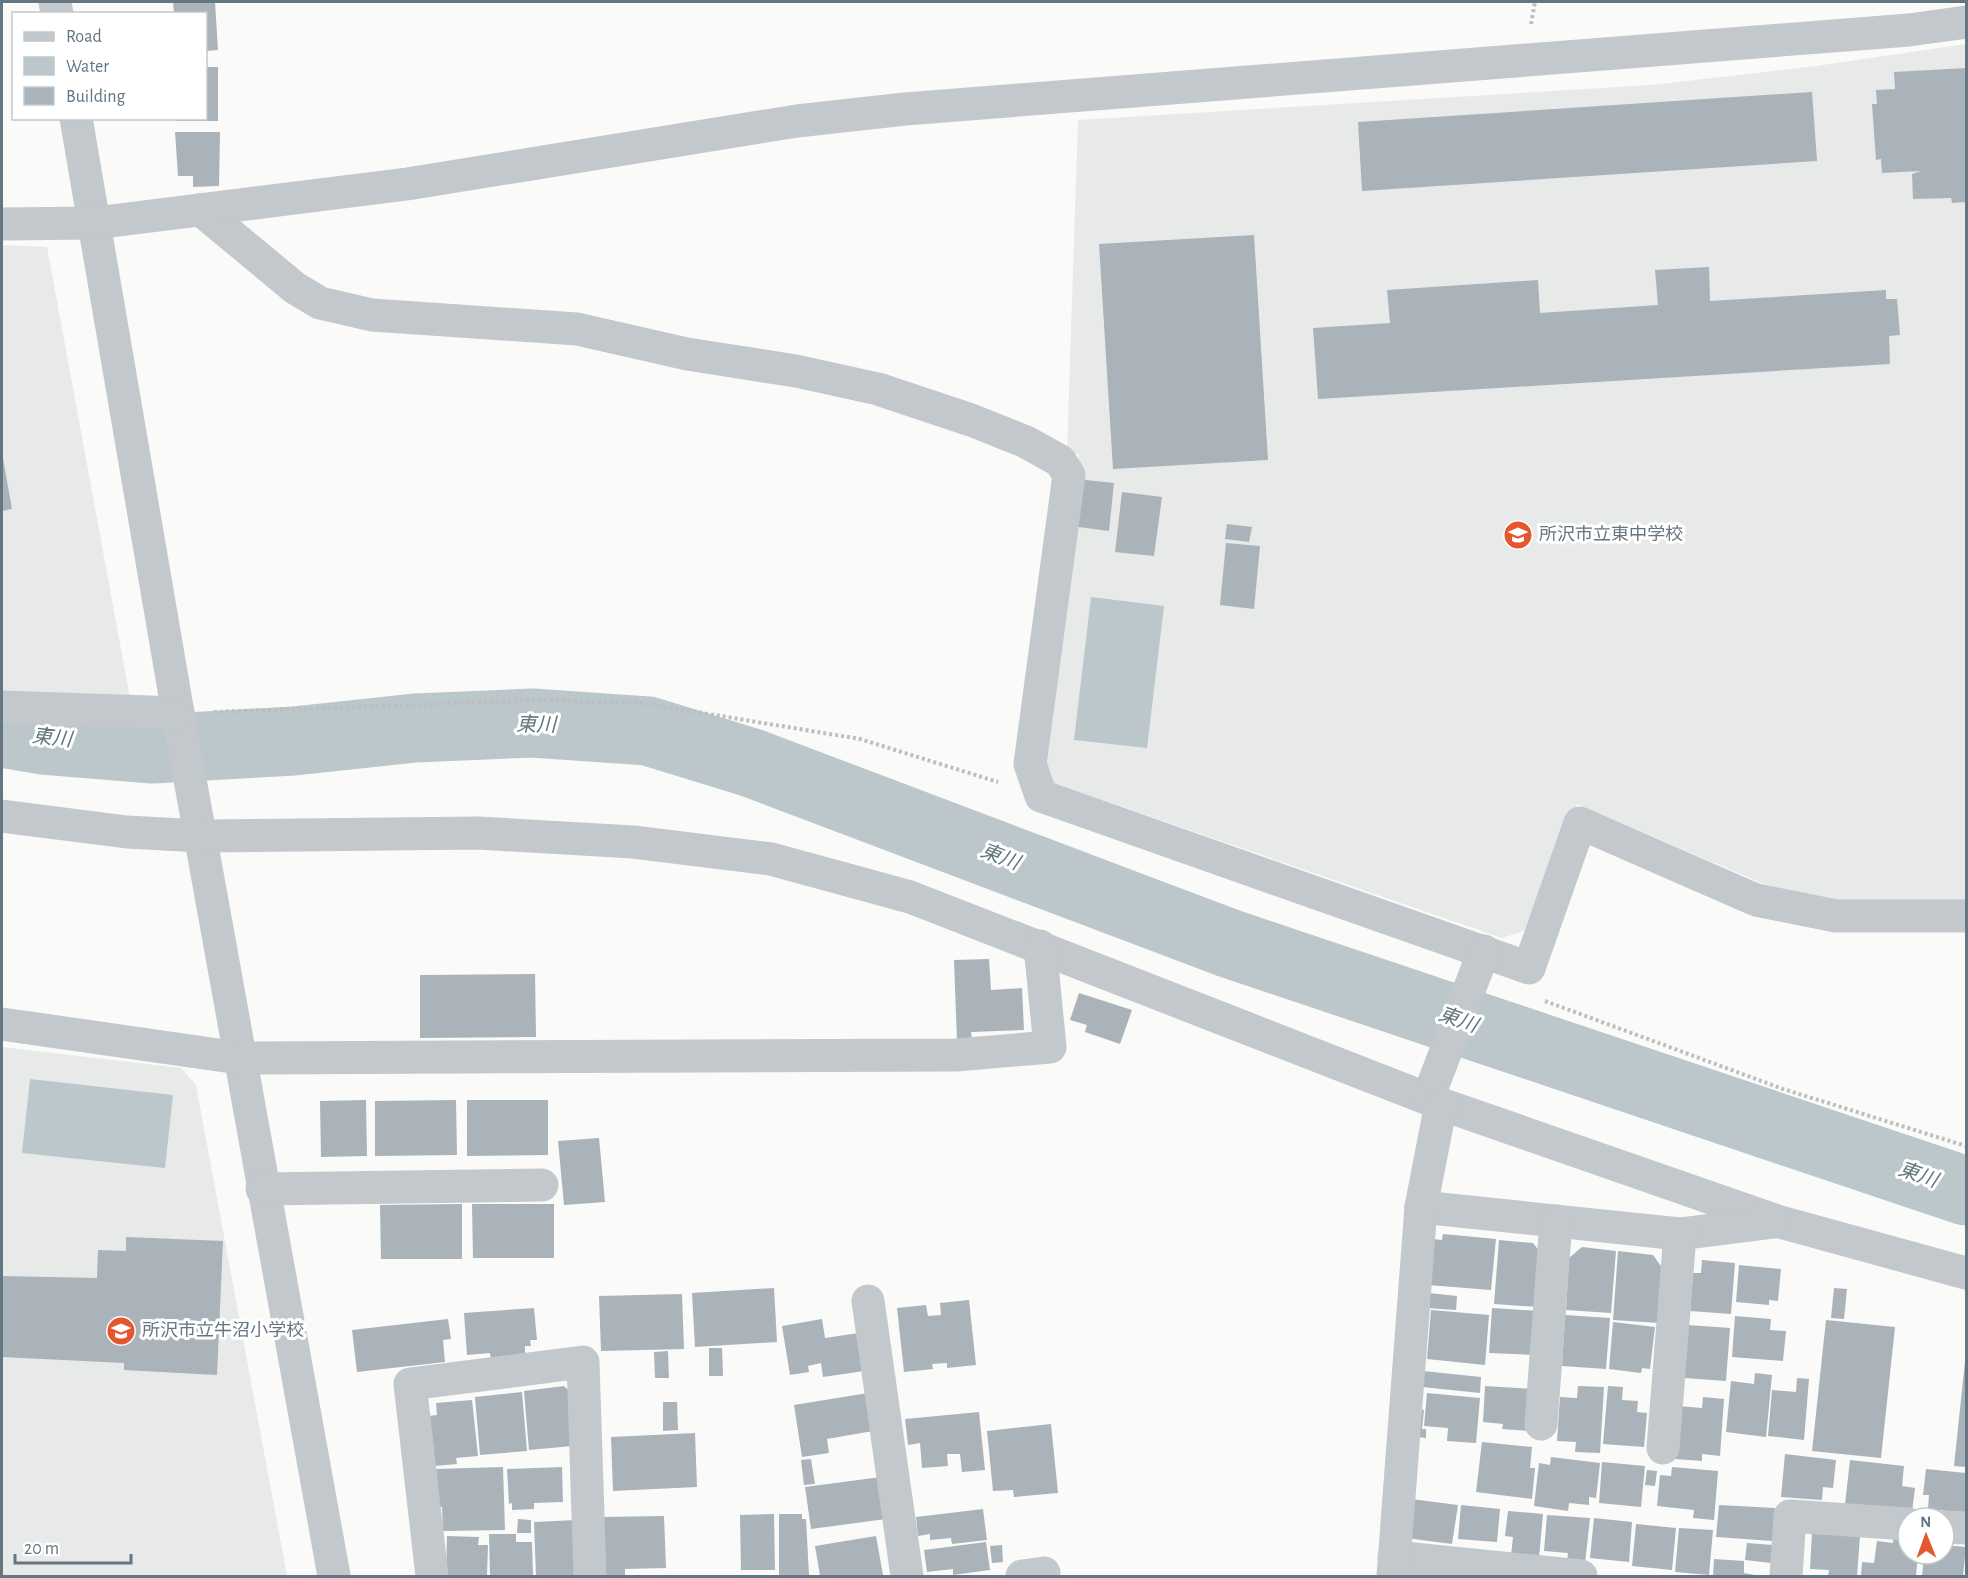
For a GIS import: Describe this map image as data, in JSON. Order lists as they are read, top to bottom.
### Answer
{
  "water": ["東川"],
  "places": {
    "school or university": ["所沢市立東中学校", "所沢市立牛沼小学校"]
  },
  "legend": ["Road", "Water", "Building"],
  "scale_bar": "20 m",
  "north": "top"
}
